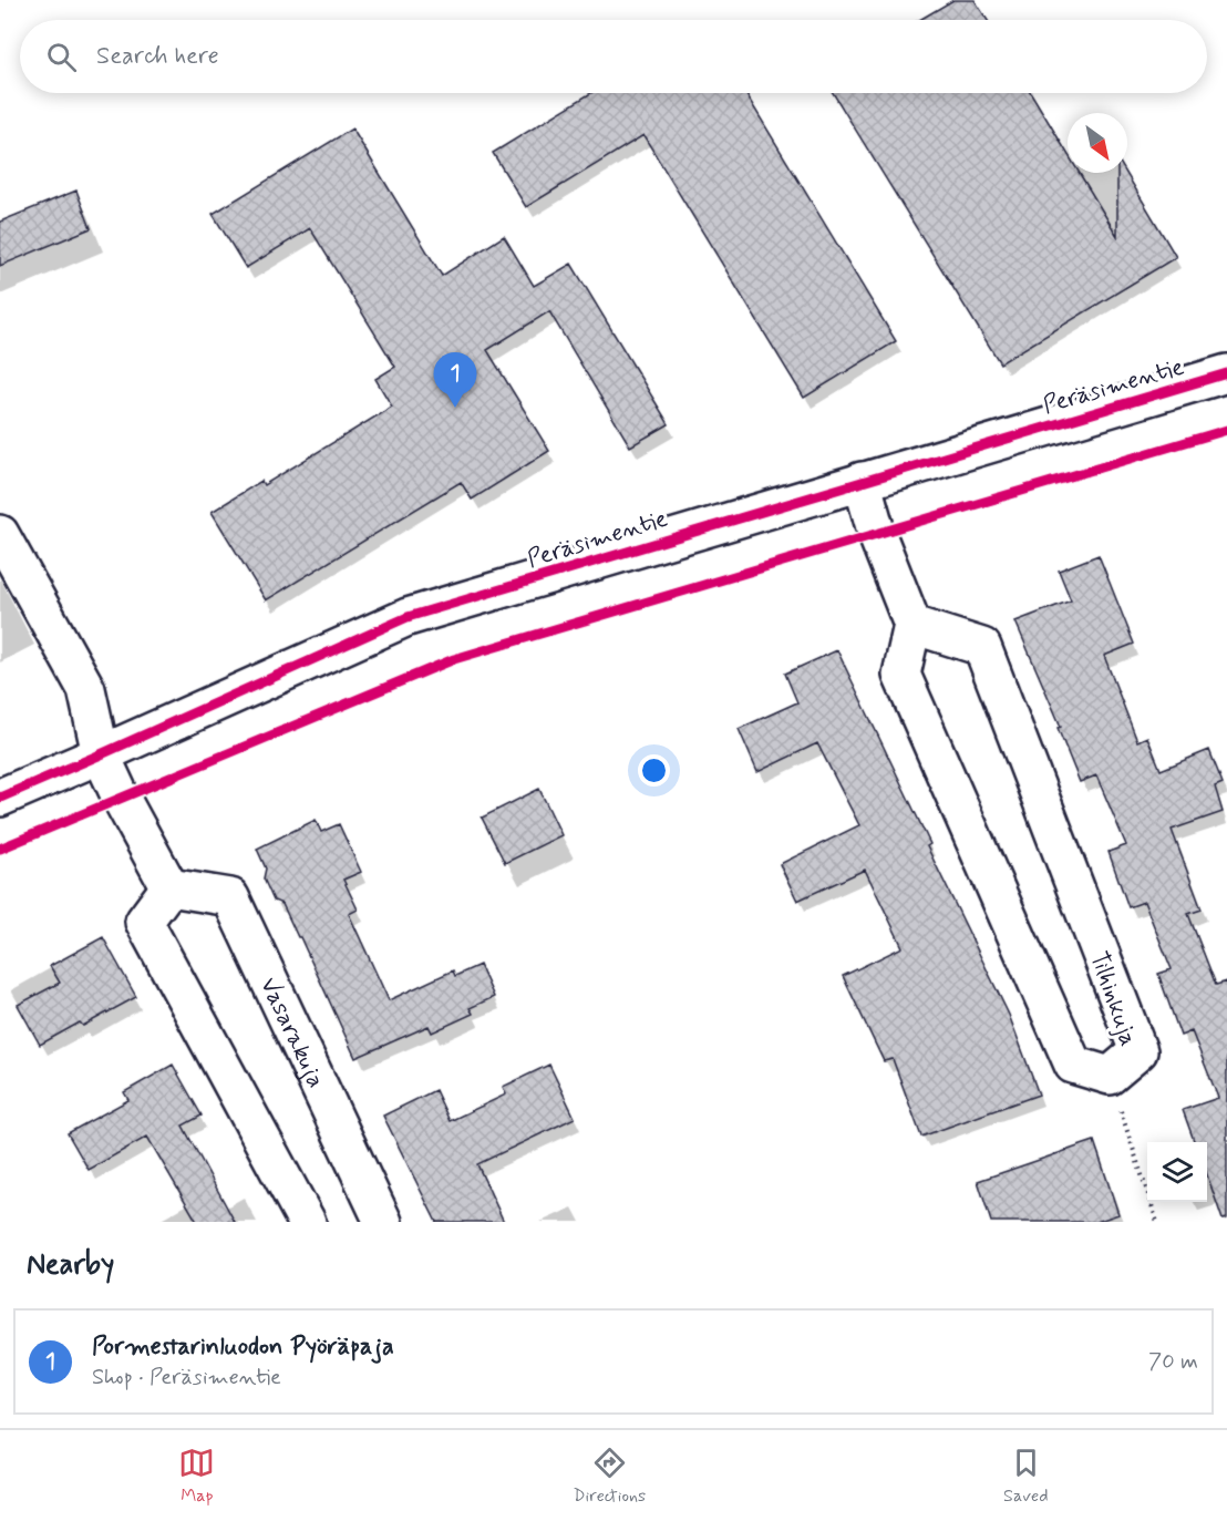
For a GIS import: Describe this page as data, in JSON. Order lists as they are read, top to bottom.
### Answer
{
  "streets": {
    "street": ["Peräsimentie", "Tilhinkuja", "Vasarakuja"]
  },
  "north": "bottom right",
  "page": {
    "search": "Search here",
    "pins": "1",
    "heading": "Nearby",
    "list": [
      {
        "mark": "1",
        "name": "Pormestarinluodon Pyöräpaja",
        "note": "Shop · Peräsimentie",
        "value": "70 m"
      }
    ],
    "nav": ["Map", "Directions", "Saved"]
  }
}
